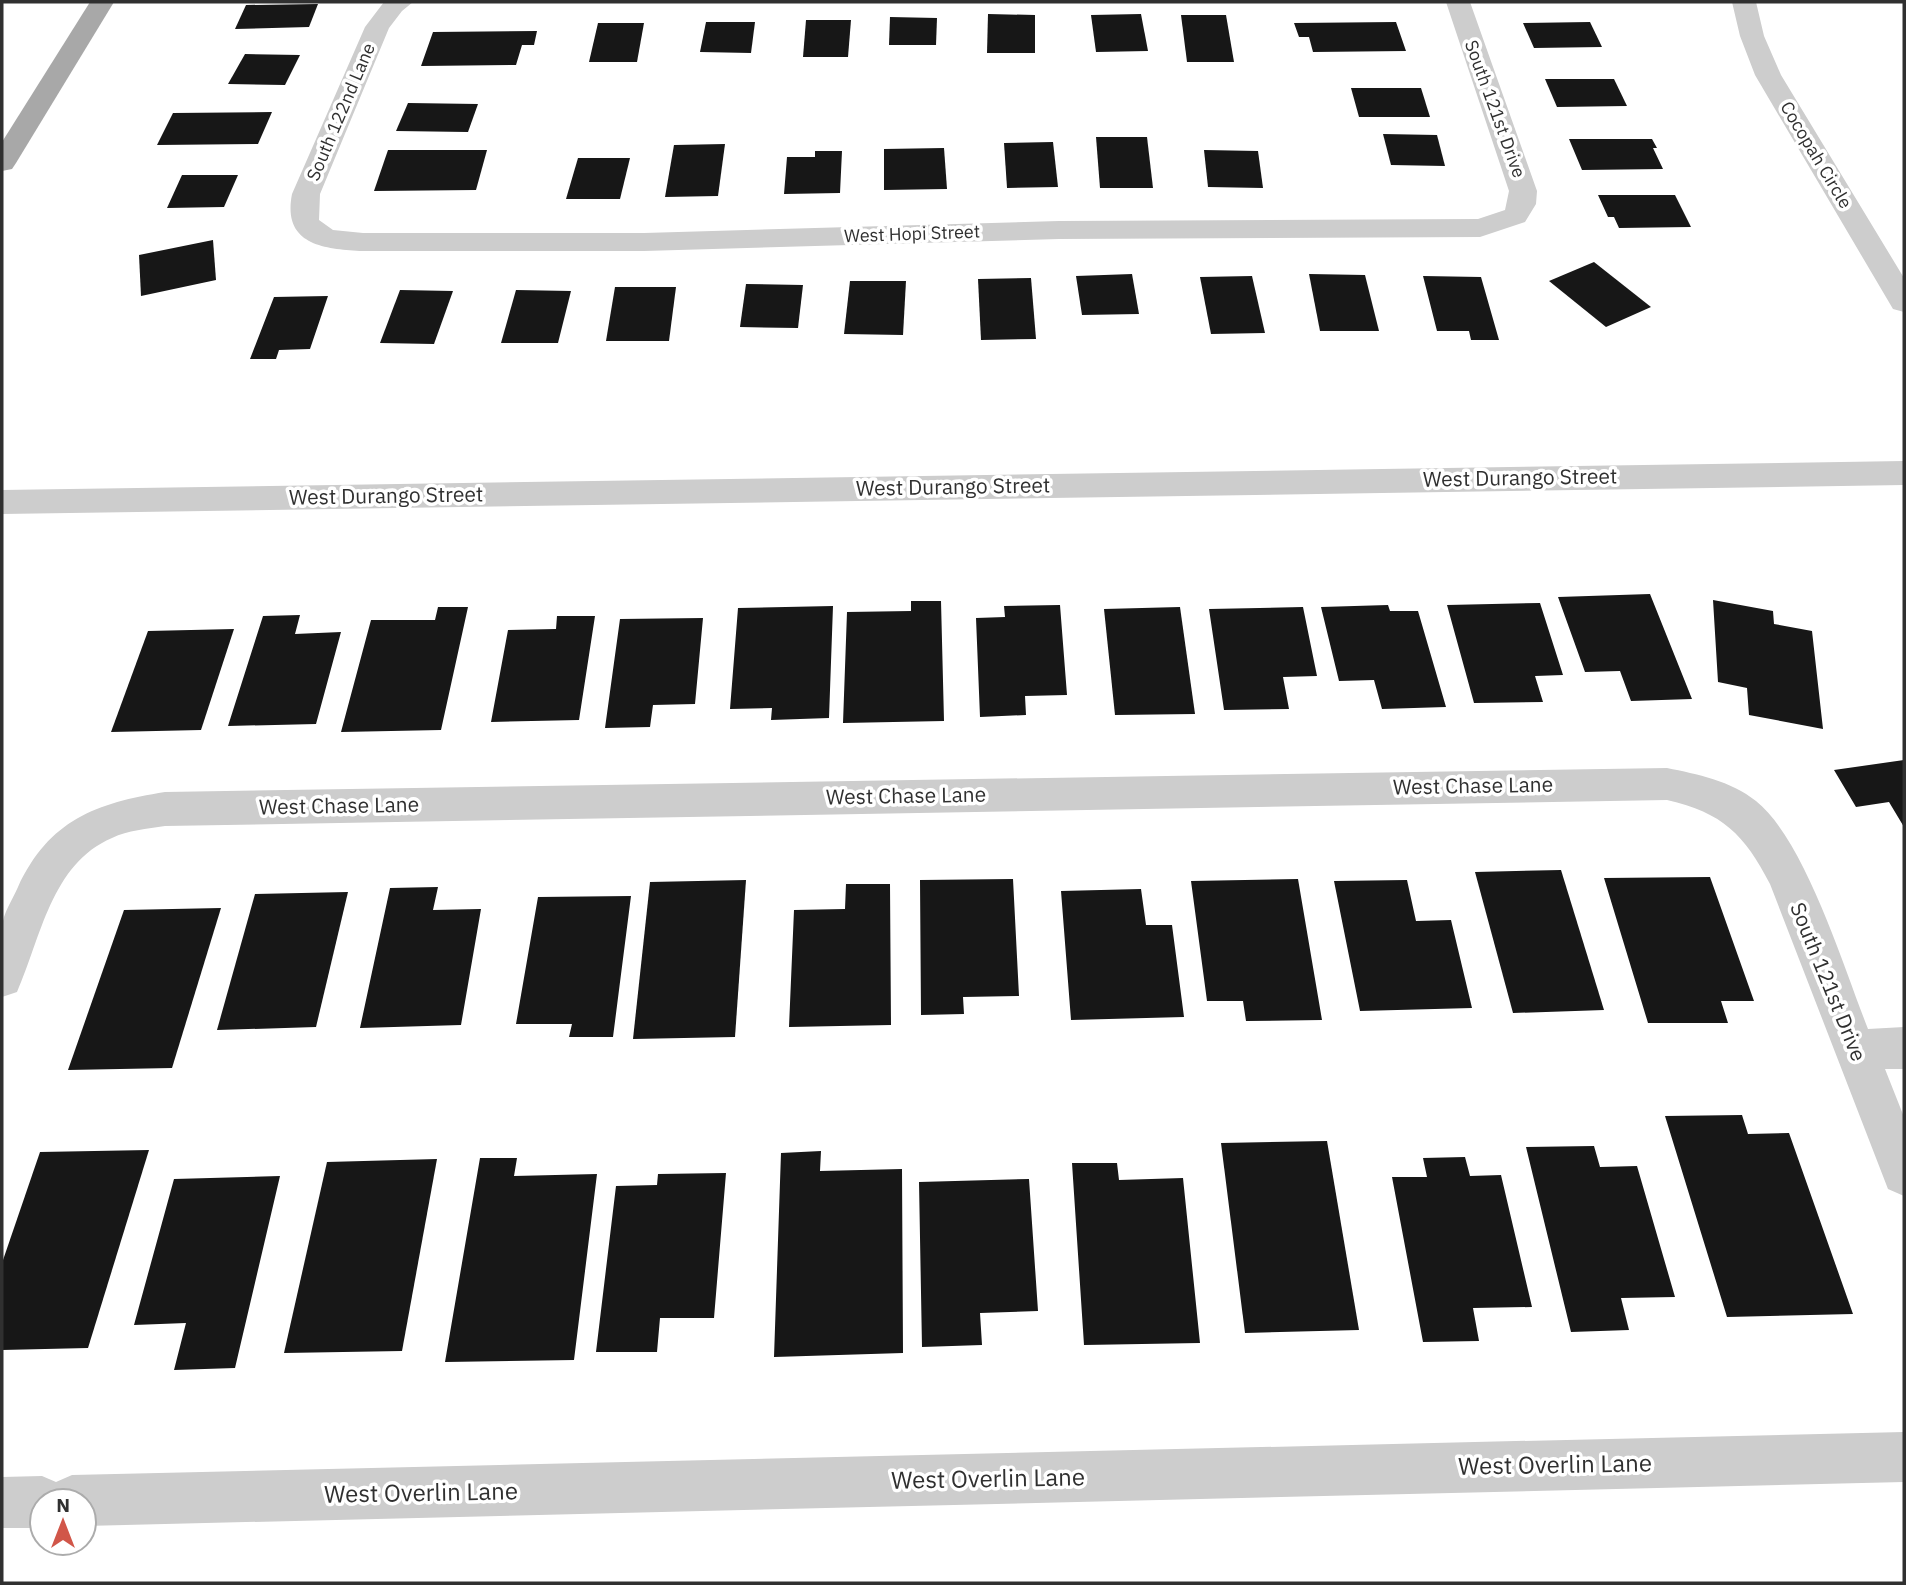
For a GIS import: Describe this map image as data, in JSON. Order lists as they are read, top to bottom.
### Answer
{
  "streets": {
    "street": [
      "South 121st Drive",
      "South 122nd Lane",
      "Cocopah Circle",
      "West Hopi Street",
      "West Durango Street",
      "West Chase Lane",
      "West Overlin Lane"
    ]
  },
  "crossings": [
    ["South 121st Drive", "West Hopi Street"],
    ["South 121st Drive", "West Chase Lane"],
    ["South 122nd Lane", "West Hopi Street"]
  ],
  "north": "top"
}
